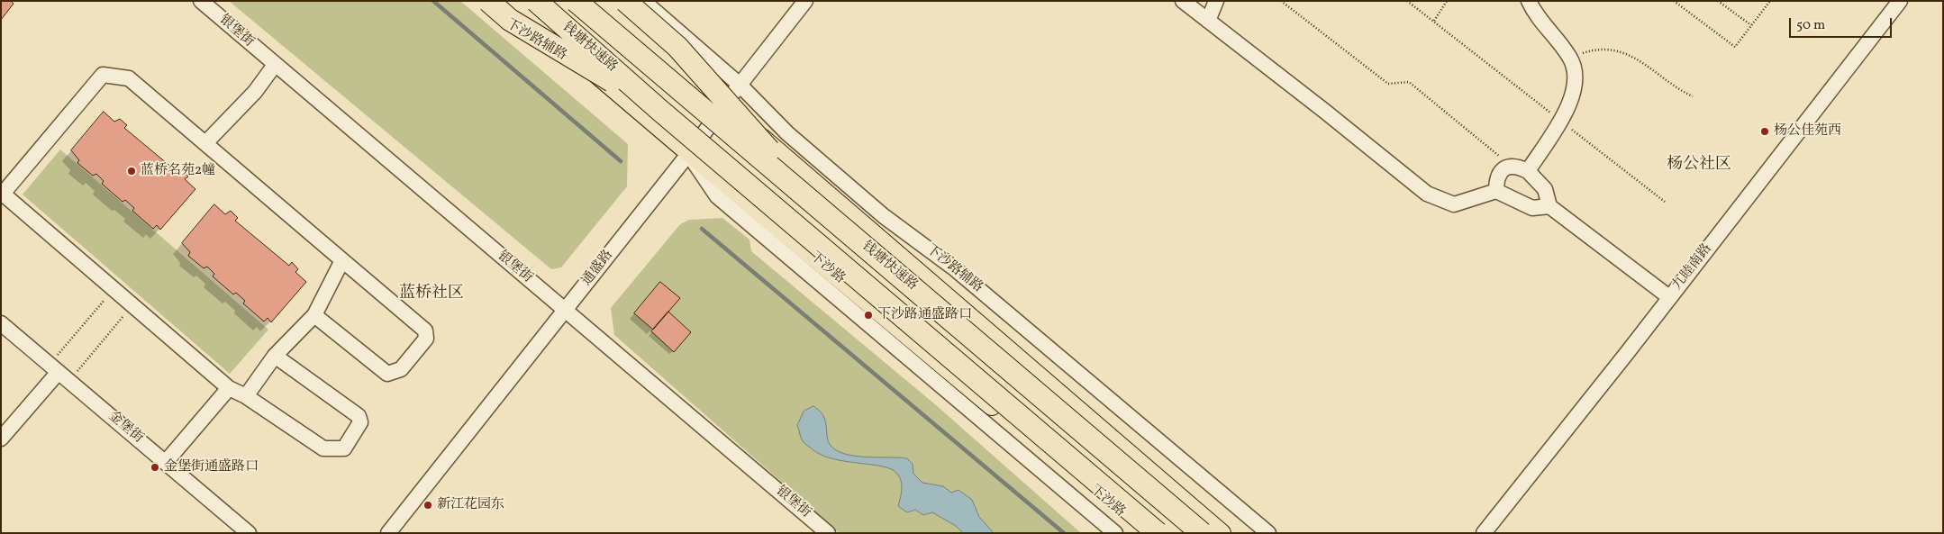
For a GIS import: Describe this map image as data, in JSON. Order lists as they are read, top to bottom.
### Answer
{
  "streets": {
    "highway": ["钱塘快速路"],
    "main road": ["下沙路"],
    "street": [
      "银堡街",
      "下沙路辅路",
      "九睦南路",
      "通盛路",
      "金堡街"
    ]
  },
  "crossings": [
    ["银堡街", "通盛路"],
    ["下沙路辅路", "通盛路"],
    ["下沙路辅路", "下沙路"],
    ["通盛路", "下沙路"]
  ],
  "districts": ["杨公社区", "蓝桥社区"],
  "places": [
    "杨公佳苑西",
    "蓝桥名苑2幢",
    "下沙路通盛路口",
    "金堡街通盛路口",
    "新江花园东"
  ],
  "scale_bar": "50 m"
}
